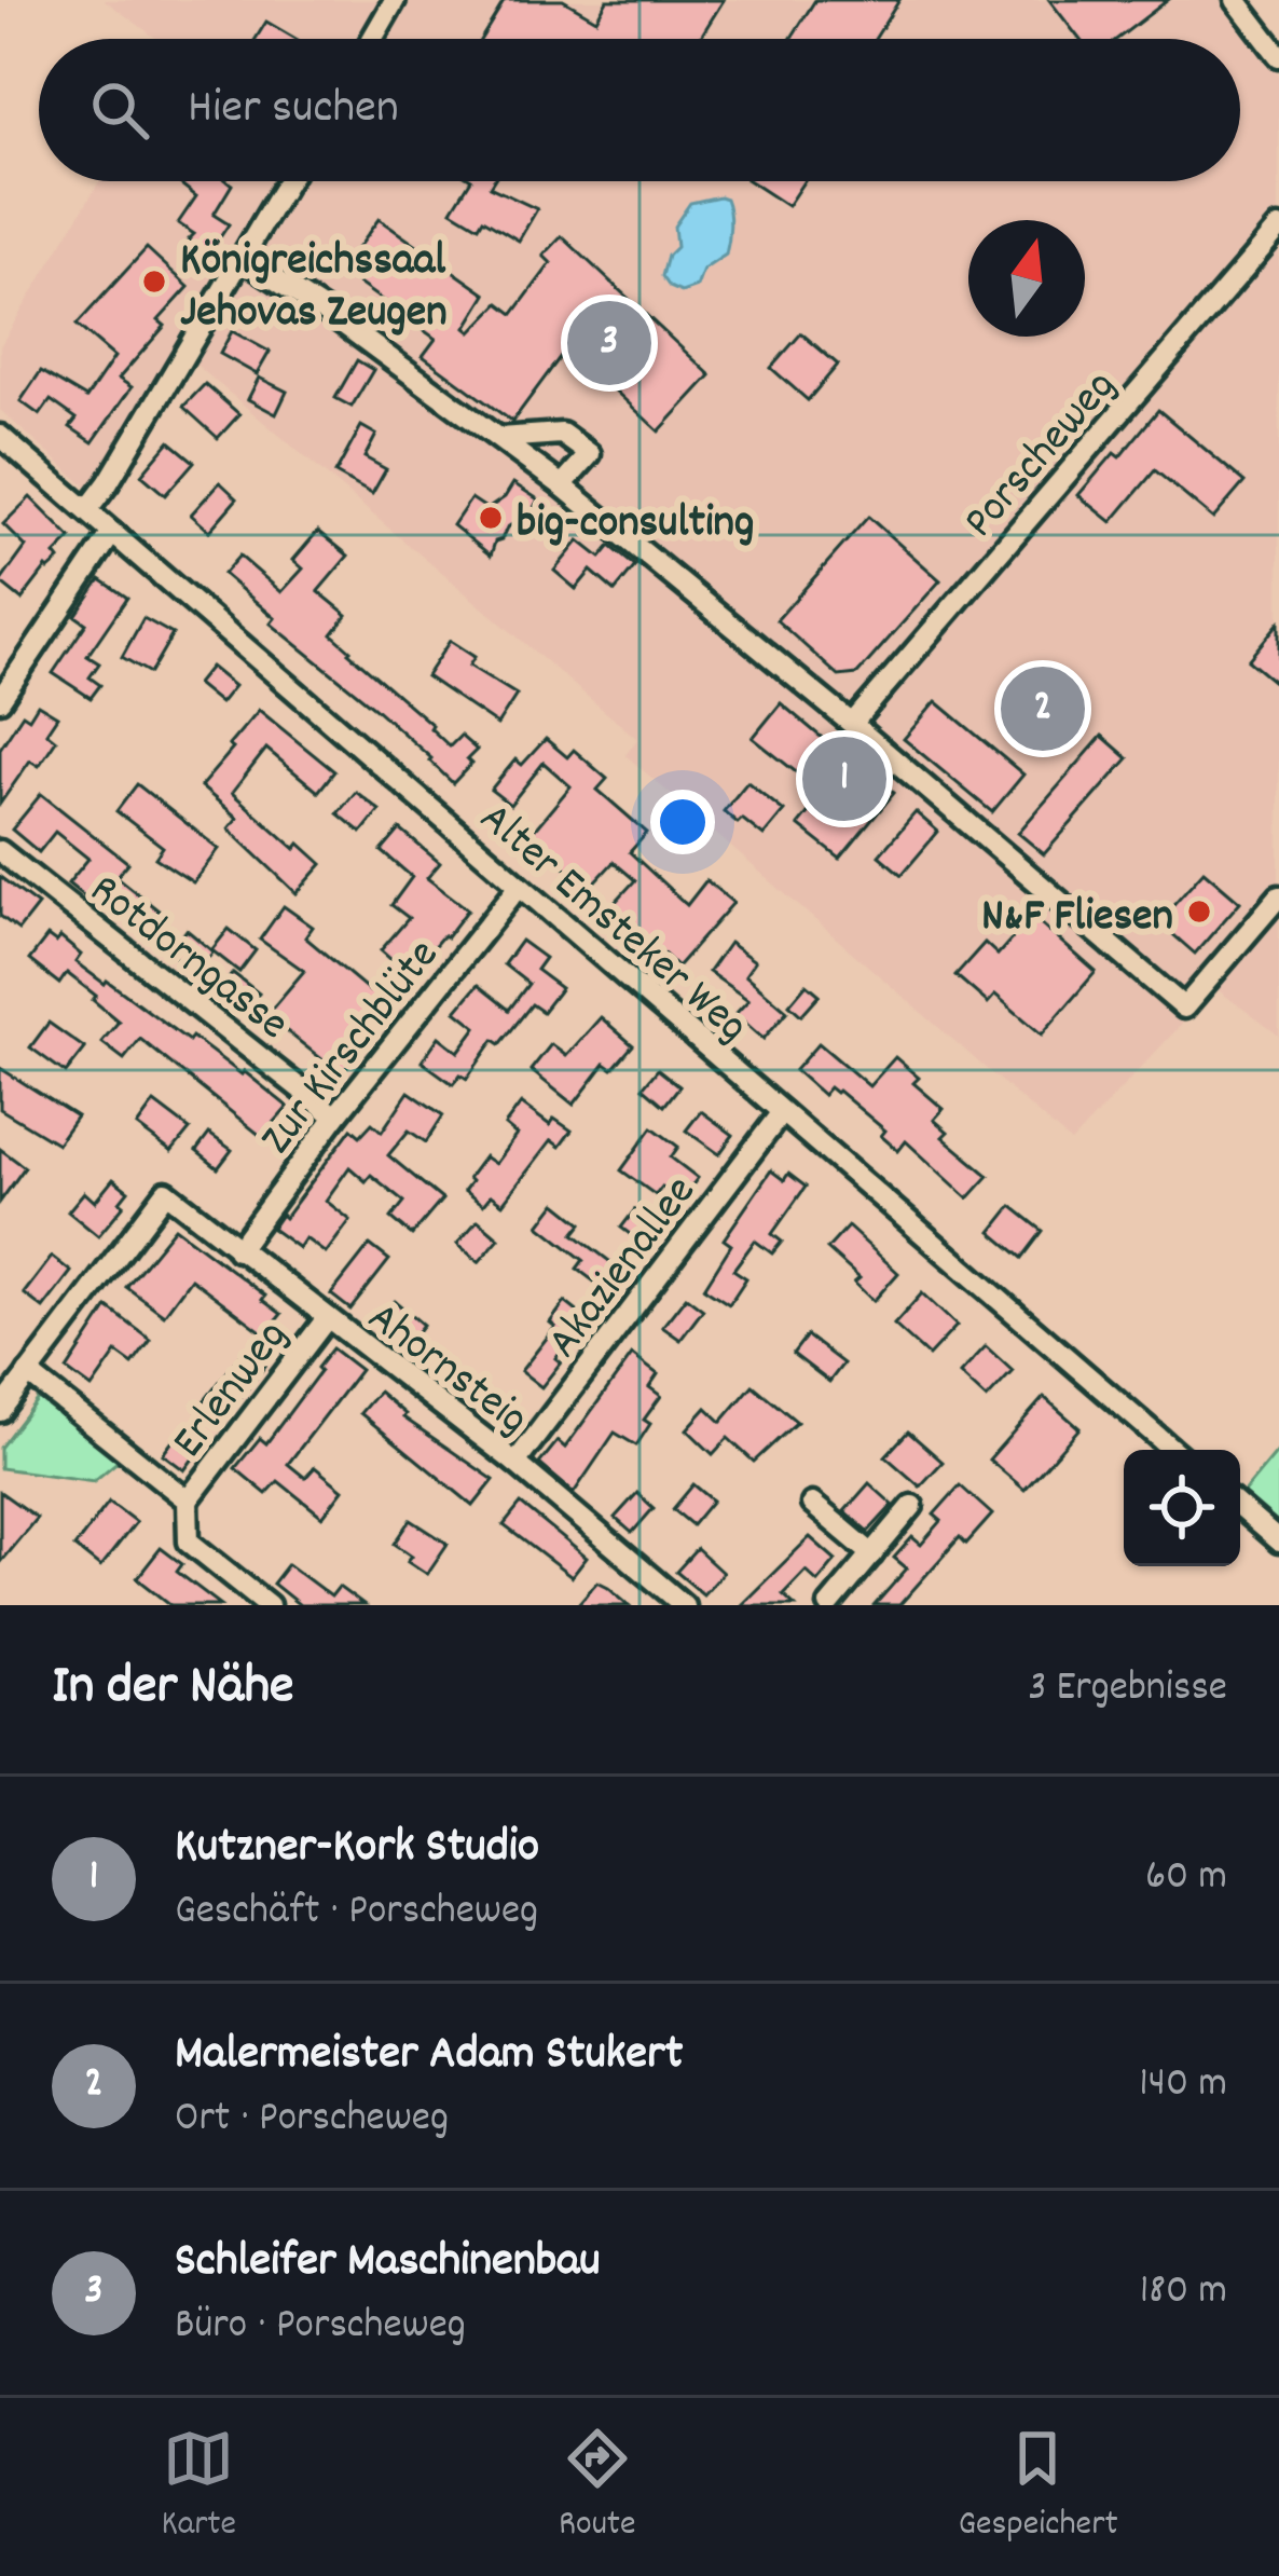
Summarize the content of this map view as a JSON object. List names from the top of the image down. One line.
{"streets":{"street":["Porscheweg","Alter Emsteker Weg","Rotdorngasse","Zur Kirschblüte","Akazienallee","Ahornsteig","Erlenweg"]},"crossings":[["Alter Emsteker Weg","Zur Kirschblüte"],["Alter Emsteker Weg","Akazienallee"],["Rotdorngasse","Zur Kirschblüte"],["Zur Kirschblüte","Ahornsteig"],["Akazienallee","Ahornsteig"],["Ahornsteig","Erlenweg"]],"places":["Königreichssaal Jehovas Zeugen","big-consulting","N&F Fliesen"],"north":"top","page":{"search":"Hier suchen","pins":["3","2","1"],"heading":["In der Nähe","3 Ergebnisse"],"list":[{"mark":"1","name":"Kutzner-Kork Studio","note":"Geschäft · Porscheweg","value":"60 m"},{"mark":"2","name":"Malermeister Adam Stukert","note":"Ort · Porscheweg","value":"140 m"},{"mark":"3","name":"Schleifer Maschinenbau","note":"Büro · Porscheweg","value":"180 m"}],"nav":["Karte","Route","Gespeichert"]}}
